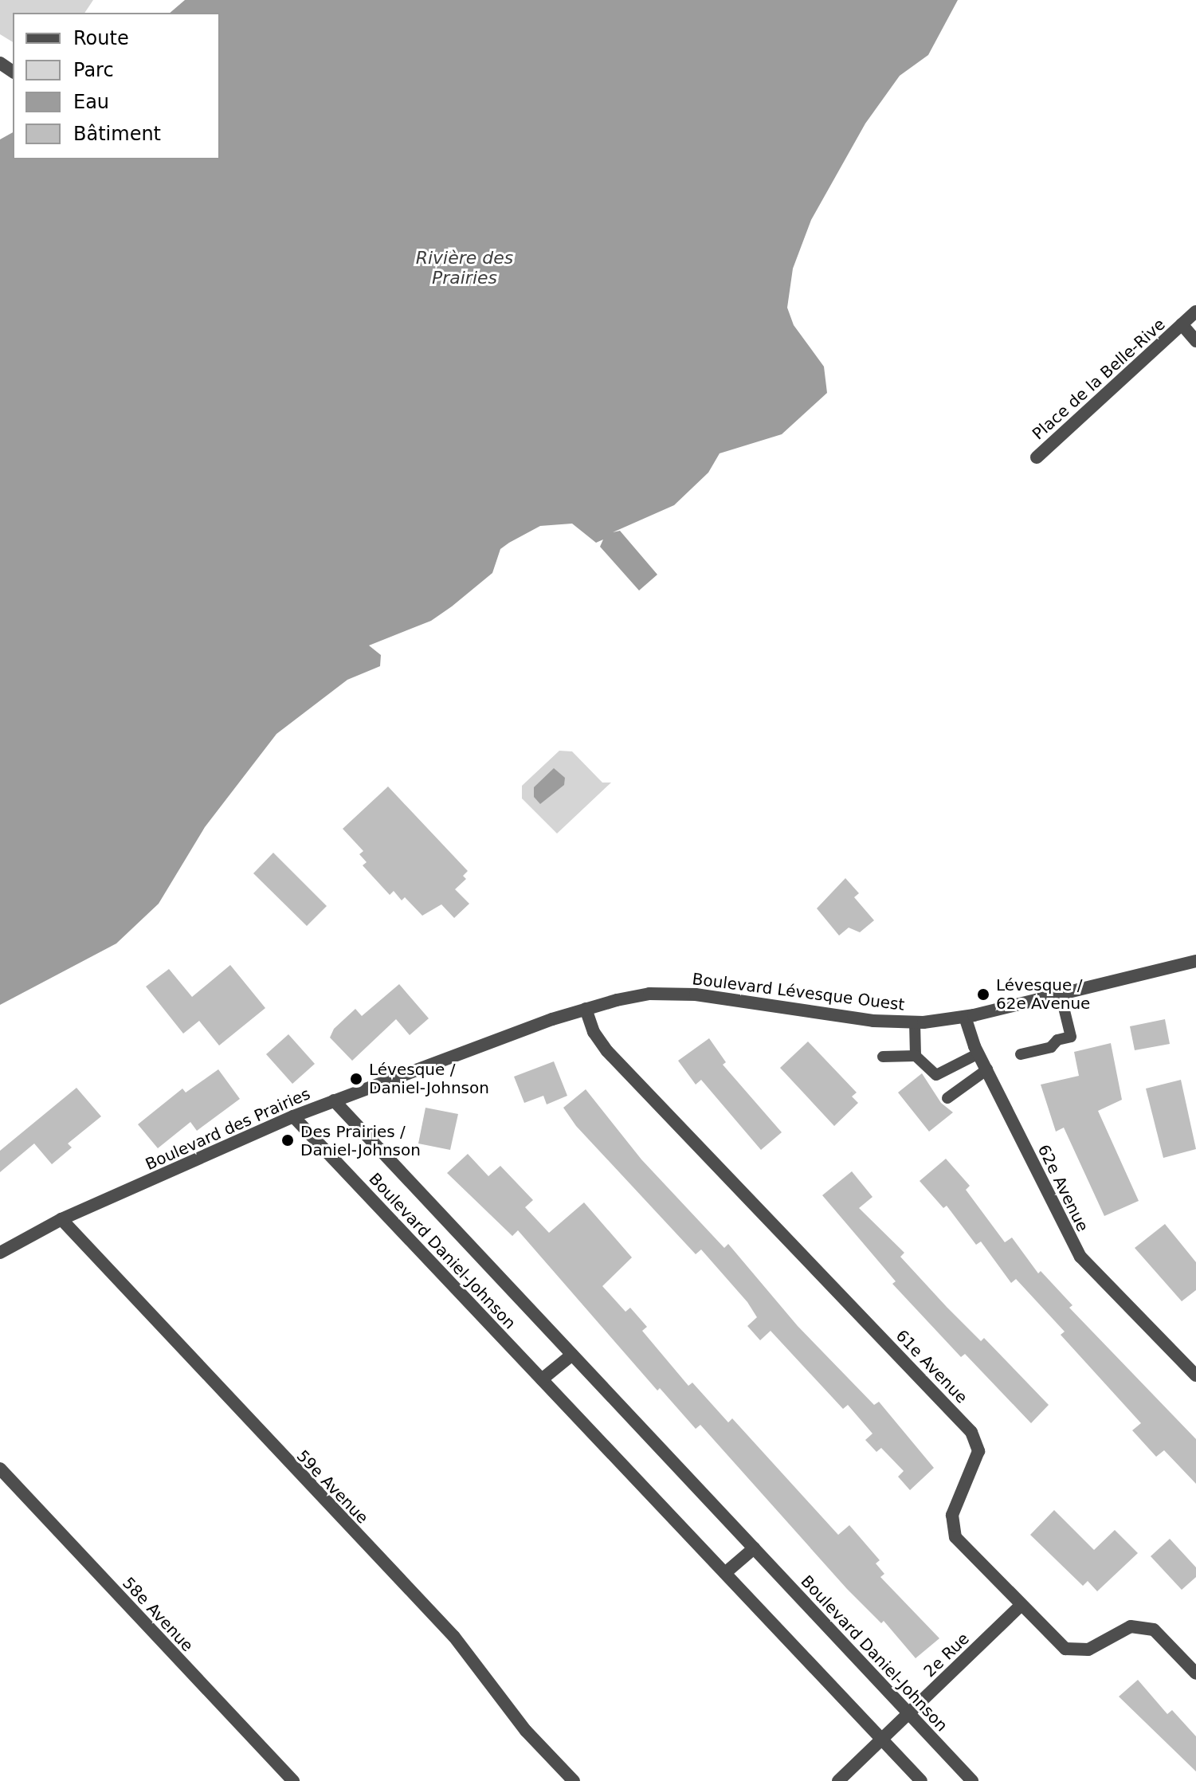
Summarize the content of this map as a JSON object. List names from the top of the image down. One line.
{"streets":{"street":["Place de la Belle-Rive","Boulevard Lévesque Ouest","Boulevard des Prairies","62e Avenue","Boulevard Daniel-Johnson","61e Avenue","59e Avenue","58e Avenue","2e Rue"]},"crossings":[["Boulevard Lévesque Ouest","Boulevard des Prairies"],["Boulevard Lévesque Ouest","62e Avenue"],["Boulevard Lévesque Ouest","61e Avenue"],["Boulevard des Prairies","Boulevard Daniel-Johnson"],["Boulevard des Prairies","59e Avenue"],["Boulevard Daniel-Johnson","2e Rue"],["61e Avenue","2e Rue"]],"water":["Rivière des Prairies"],"places":["Lévesque / 62e Avenue","Lévesque / Daniel-Johnson","Des Prairies / Daniel-Johnson"],"legend":["Route","Parc","Eau","Bâtiment"]}
